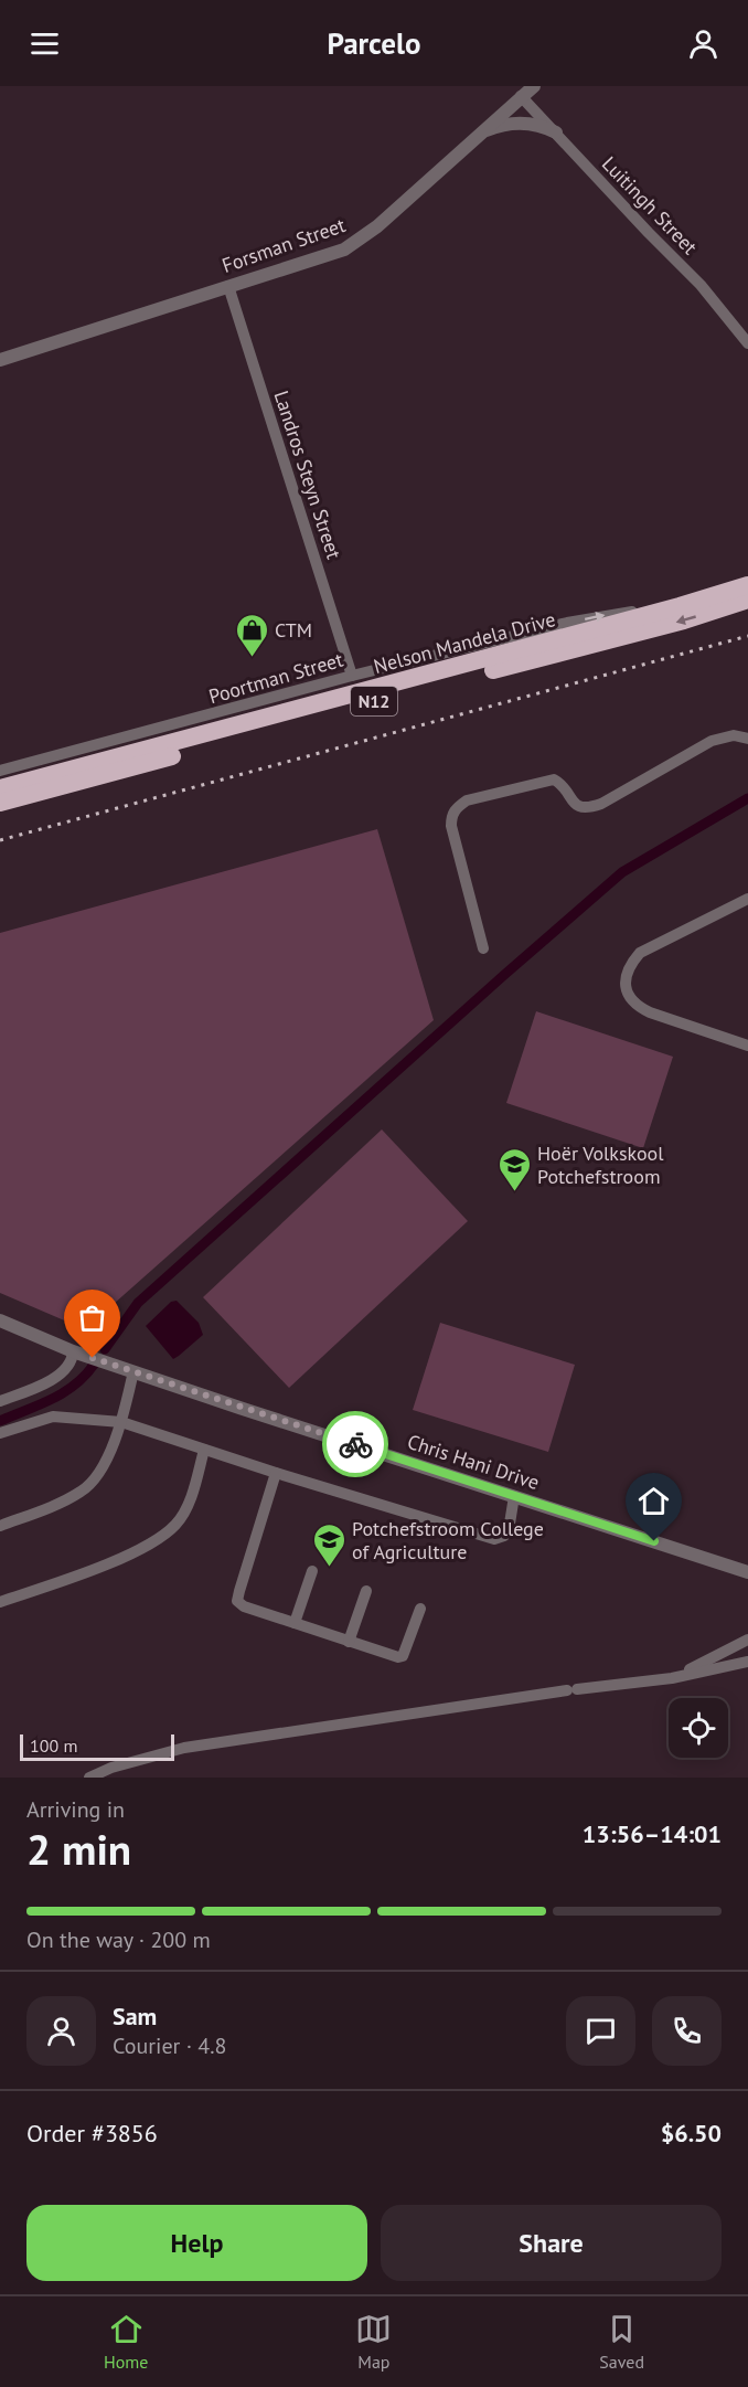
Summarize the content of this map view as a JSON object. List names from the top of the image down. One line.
{"streets":{"highway":["Nelson Mandela Drive","N12"],"street":["Luitingh Street","Forsman Street","Landros Steyn Street","Poortman Street","Chris Hani Drive"]},"crossings":[["Luitingh Street","Forsman Street"],["Forsman Street","Landros Steyn Street"],["Landros Steyn Street","Poortman Street"],["Nelson Mandela Drive","Poortman Street"]],"one_way":["Poortman Street"],"places":{"shop":["CTM"],"school or university":["Hoër Volkskool Potchefstroom","Potchefstroom College of Agriculture"]},"scale_bar":"100 m","page":{"header":"Parcelo","scale":"100 m","heading":["2 min","Arriving in","13:56–14:01"],"panel":["Sam","Courier · 4.8","Order #3856","$6.50"],"bar":"On the way · 200 m","buttons":["Help","Share"],"tabs":["Home","Map","Saved"]}}
